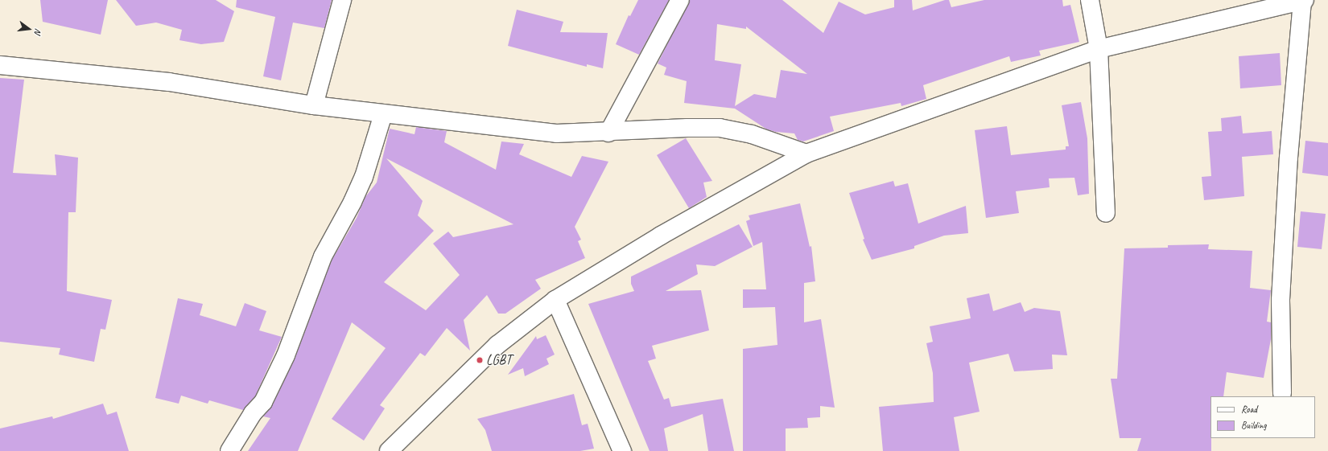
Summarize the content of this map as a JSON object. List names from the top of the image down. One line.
{"places":["LGBT"],"legend":["Road","Building"],"north":"right"}
